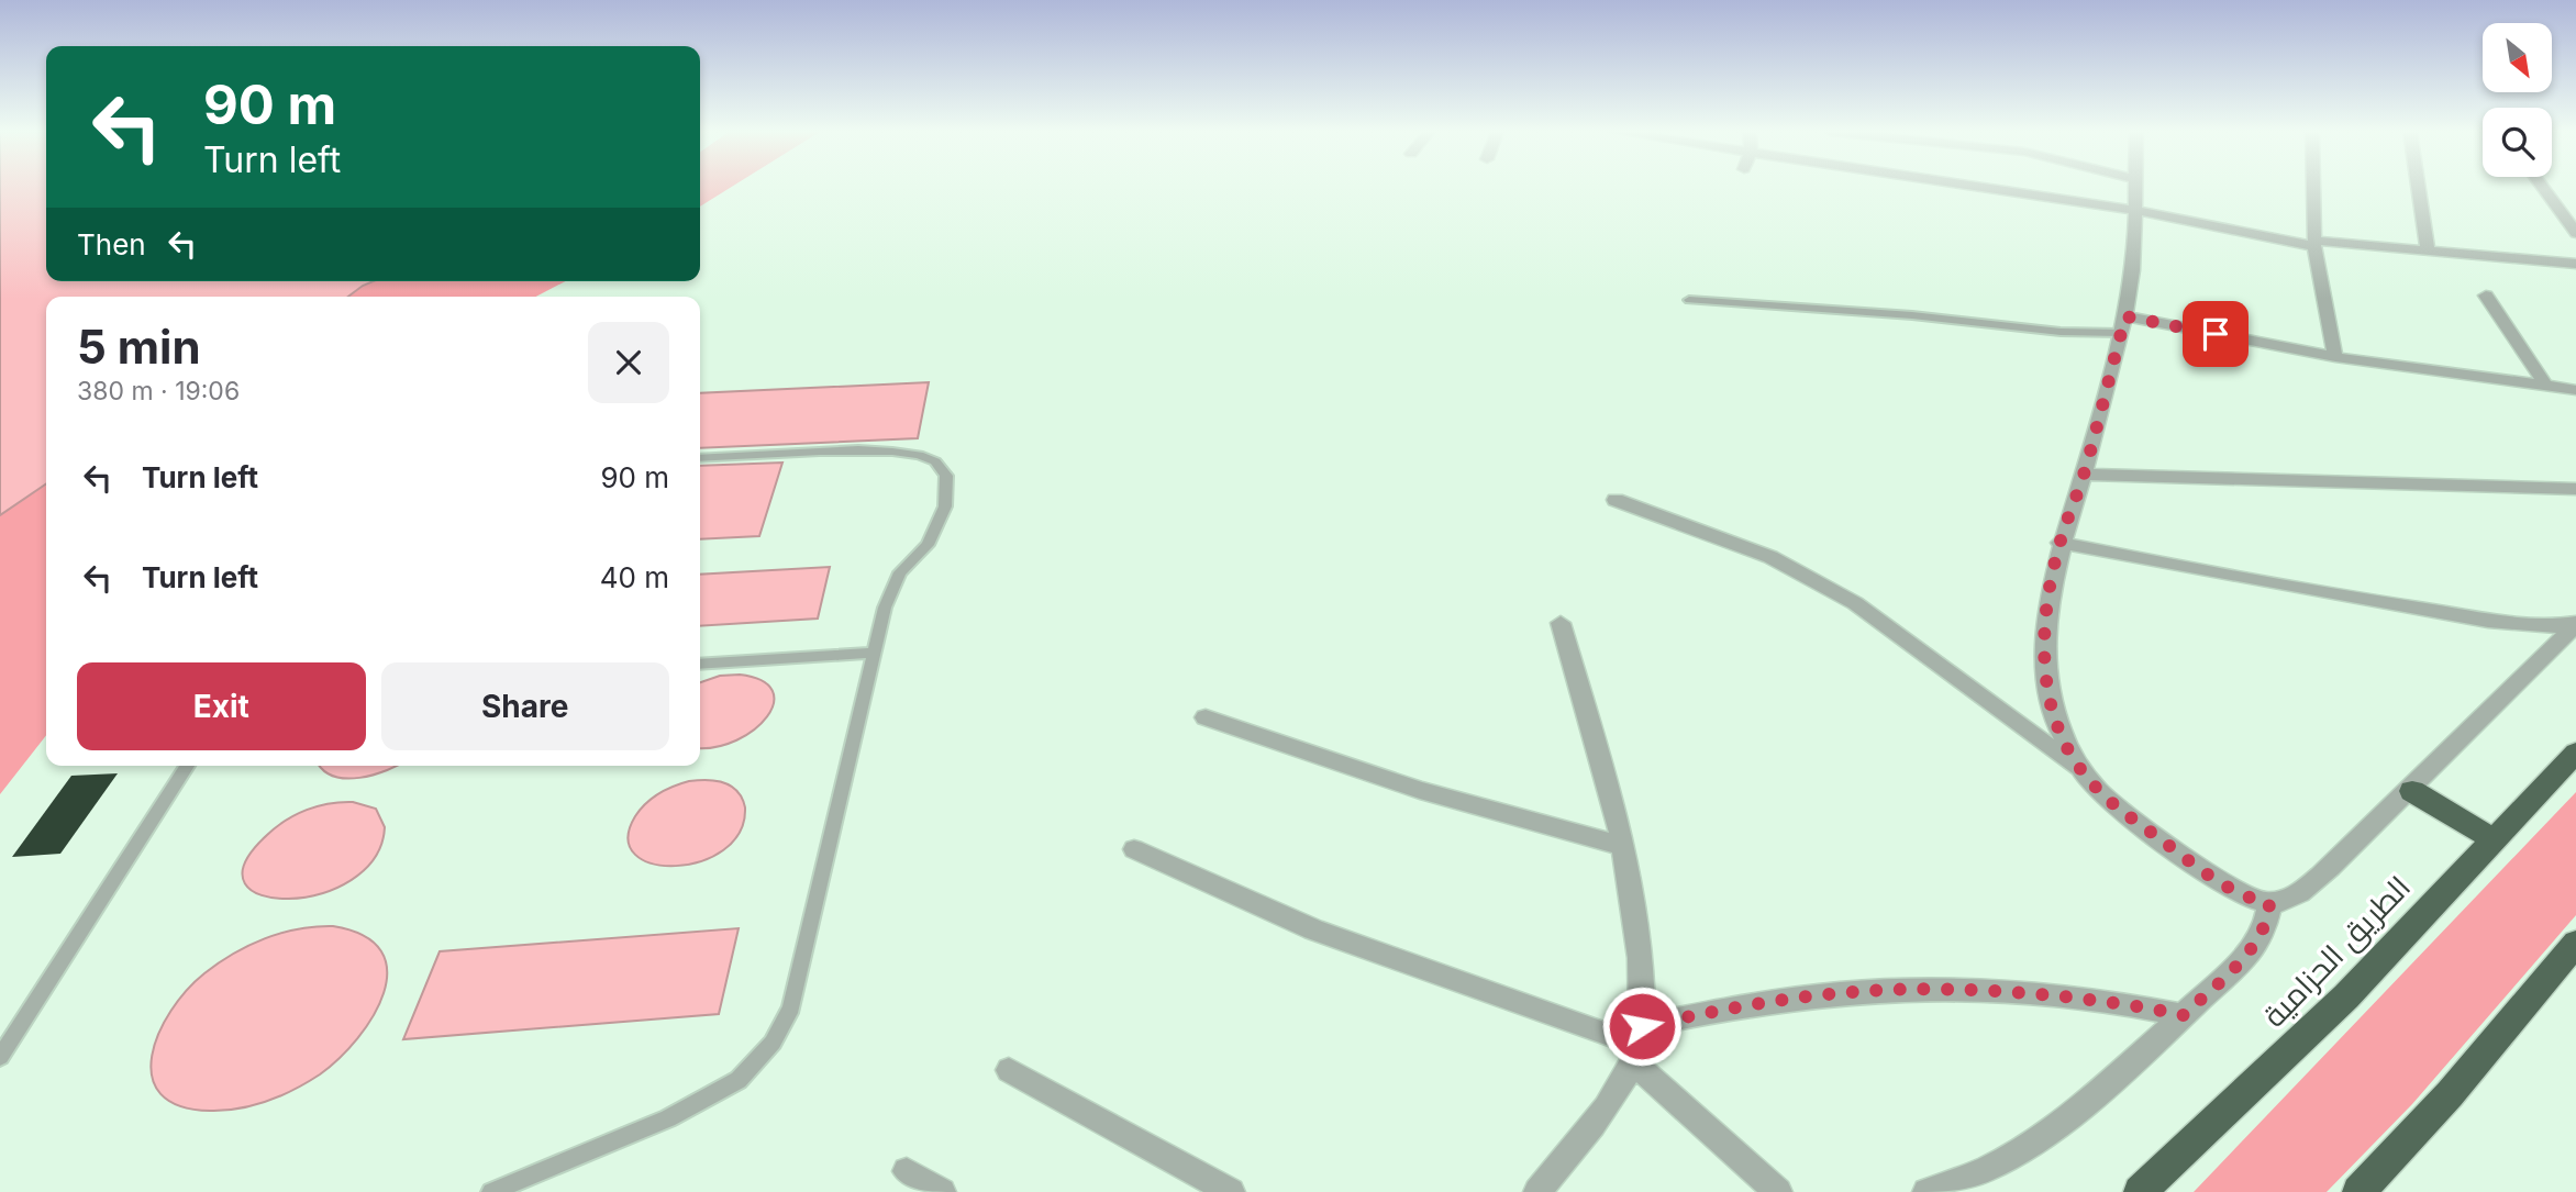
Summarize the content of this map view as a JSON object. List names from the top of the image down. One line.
{"streets":{"highway":["الطريق الحزامية"]},"north":"bottom right","page":{"turn":["90 m","Turn left"],"then":"Then","heading":["5 min","380 m · 19:06"],"list":[{"name":"Turn left","value":"90 m"},{"name":"Turn left","value":"40 m"}],"buttons":["Exit","Share"]}}
